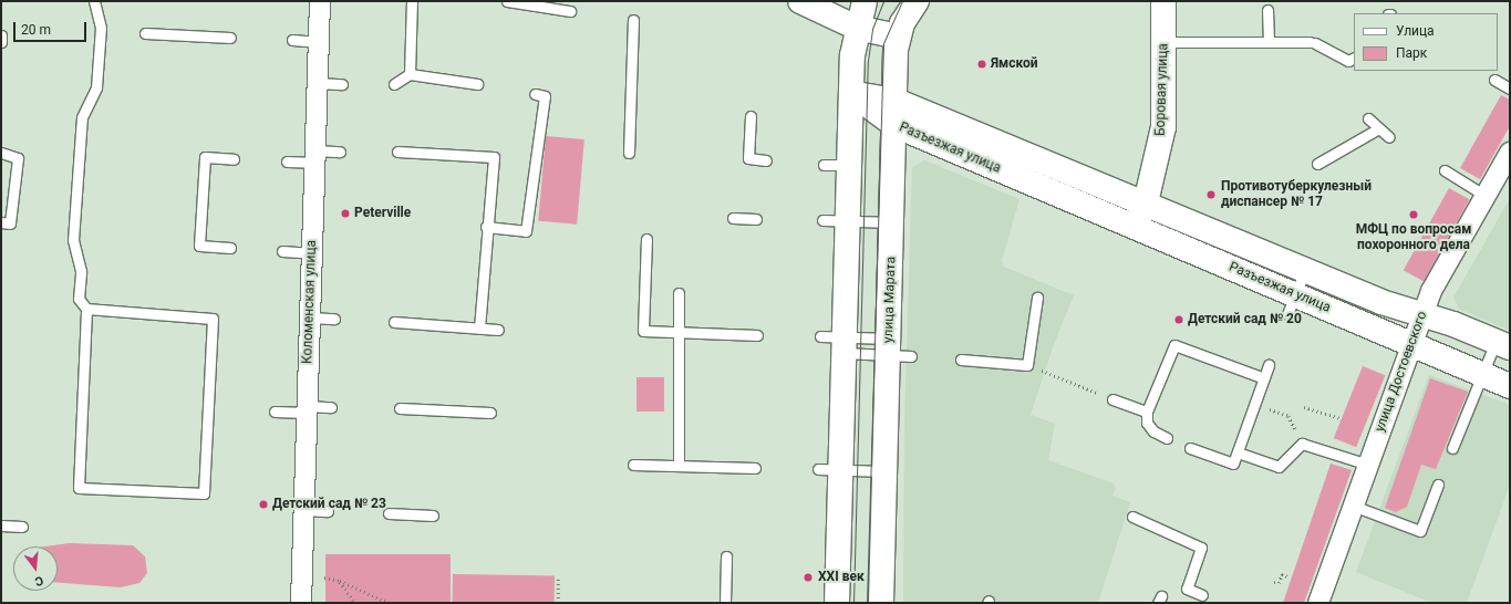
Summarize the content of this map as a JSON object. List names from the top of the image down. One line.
{"streets":{"street":["Боровая улица","Разъезжая улица","улица Марата","Коломенская улица","улица Достоевского"]},"crossings":[["Боровая улица","Разъезжая улица"],["Разъезжая улица","улица Марата"],["Разъезжая улица","улица Достоевского"]],"places":["Ямской","Противотуберкулезный диспансер № 17","Peterville","МФЦ по вопросам похоронного дела","Детский сад № 20","Детский сад № 23","XXI век"],"legend":["Улица","Парк"],"scale_bar":"20 m","north":"bottom"}
